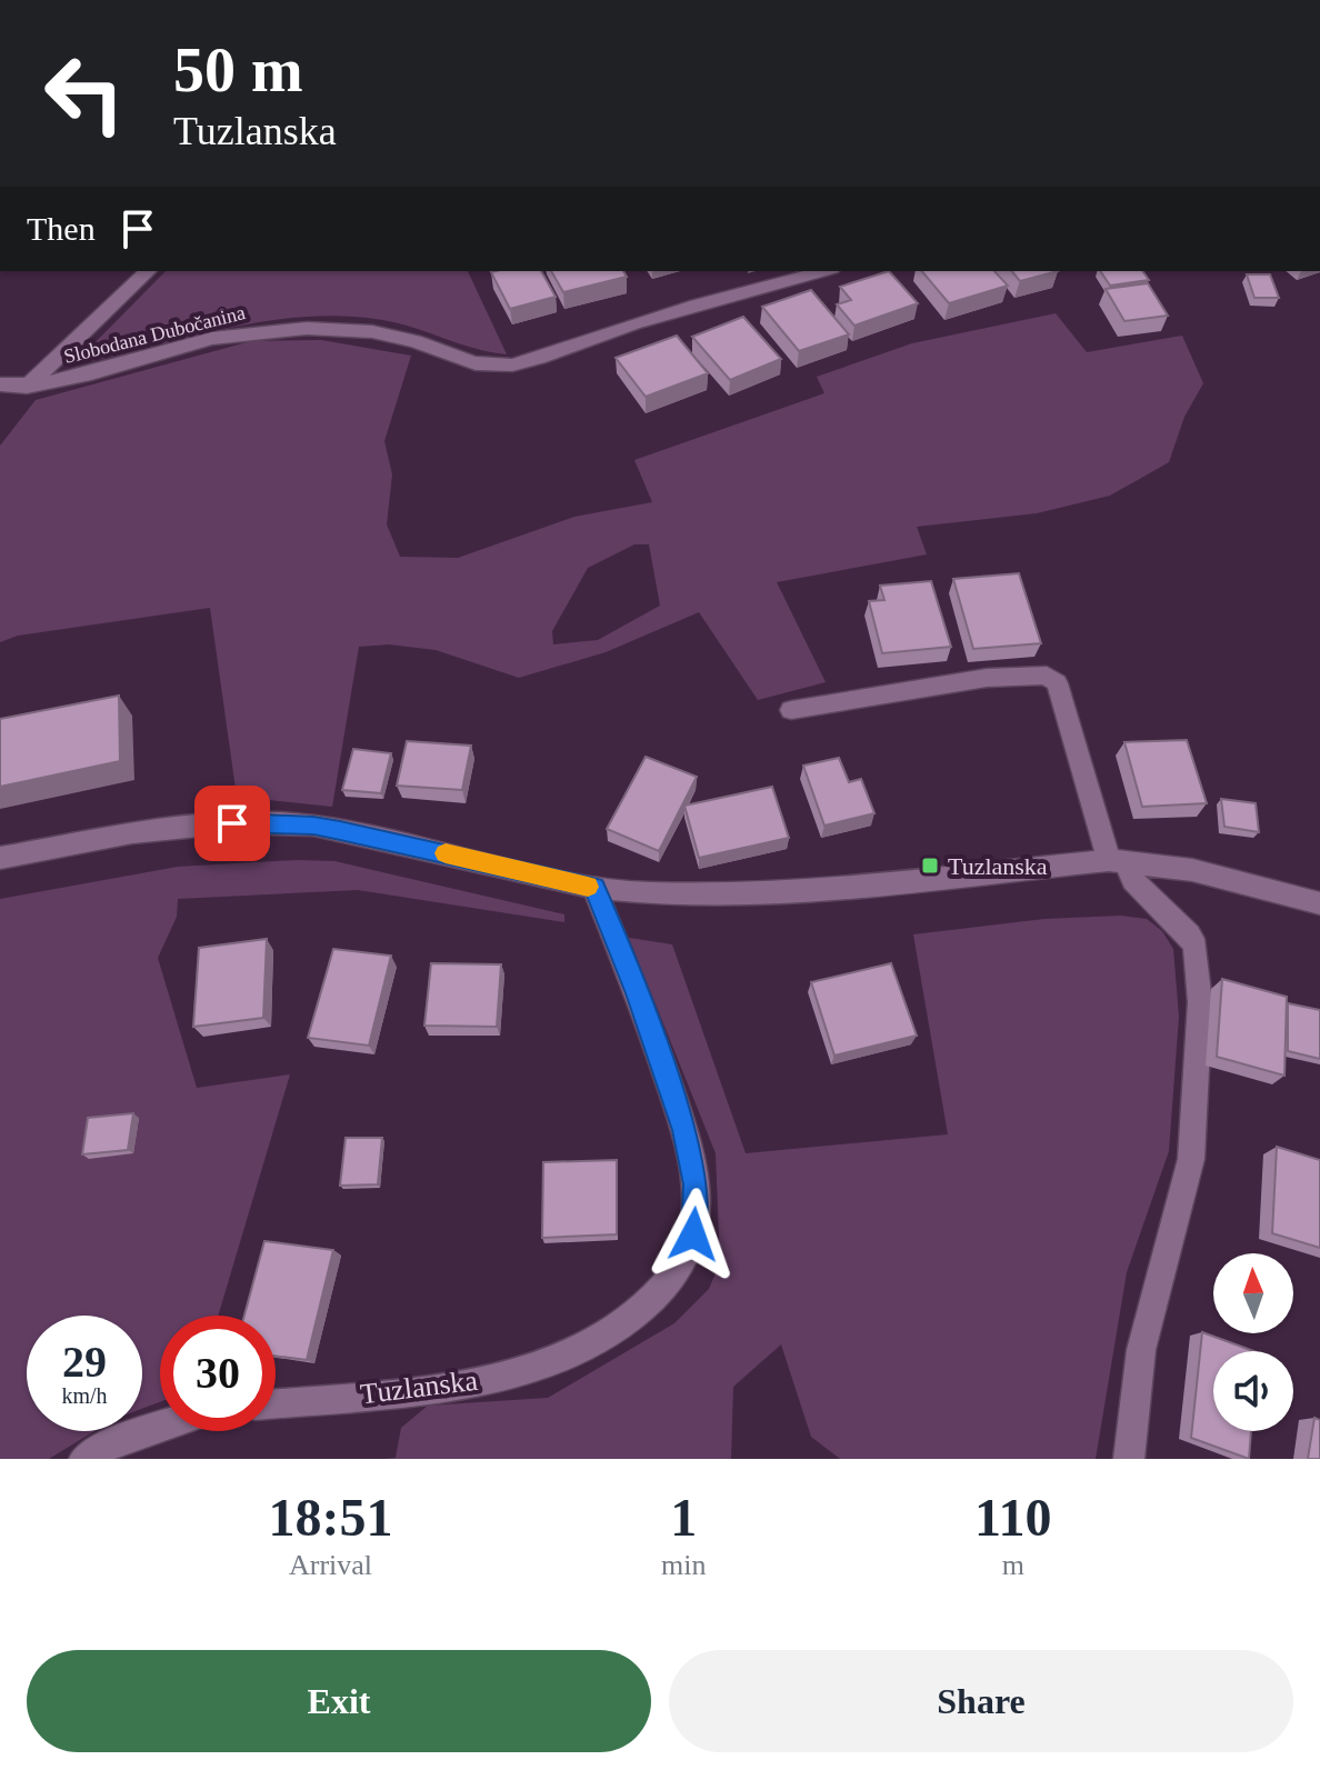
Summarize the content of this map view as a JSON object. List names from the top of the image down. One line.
{"streets":{"street":["Slobodana Dubočanina","Tuzlanska"]},"places":{"transit":["Tuzlanska"]},"north":"top","page":{"turn":["50 m","Tuzlanska"],"then":"Then","speed":"29 km/h","limit":"30","eta":["18:51","Arrival","1","min","110","m"],"buttons":["Exit","Share"]}}
